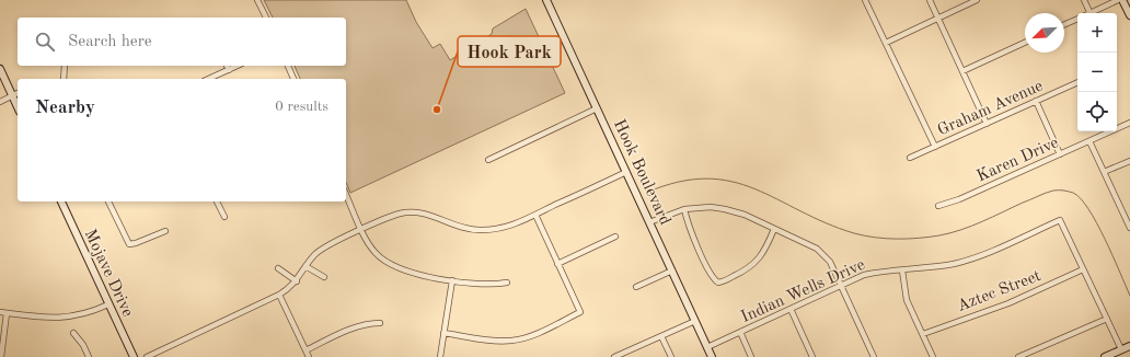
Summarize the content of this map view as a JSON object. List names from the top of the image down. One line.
{"streets":{"main road":["Hook Boulevard","Mojave Drive"],"street":["Graham Avenue","Karen Drive","Indian Wells Drive","Aztec Street"]},"crossings":[["Hook Boulevard","Indian Wells Drive"],["Indian Wells Drive","Aztec Street"]],"places":["Hook Park"],"north":"bottom left","page":{"map_buttons":["+","−"],"search":"Search here","heading":["Nearby","0 results"]}}
